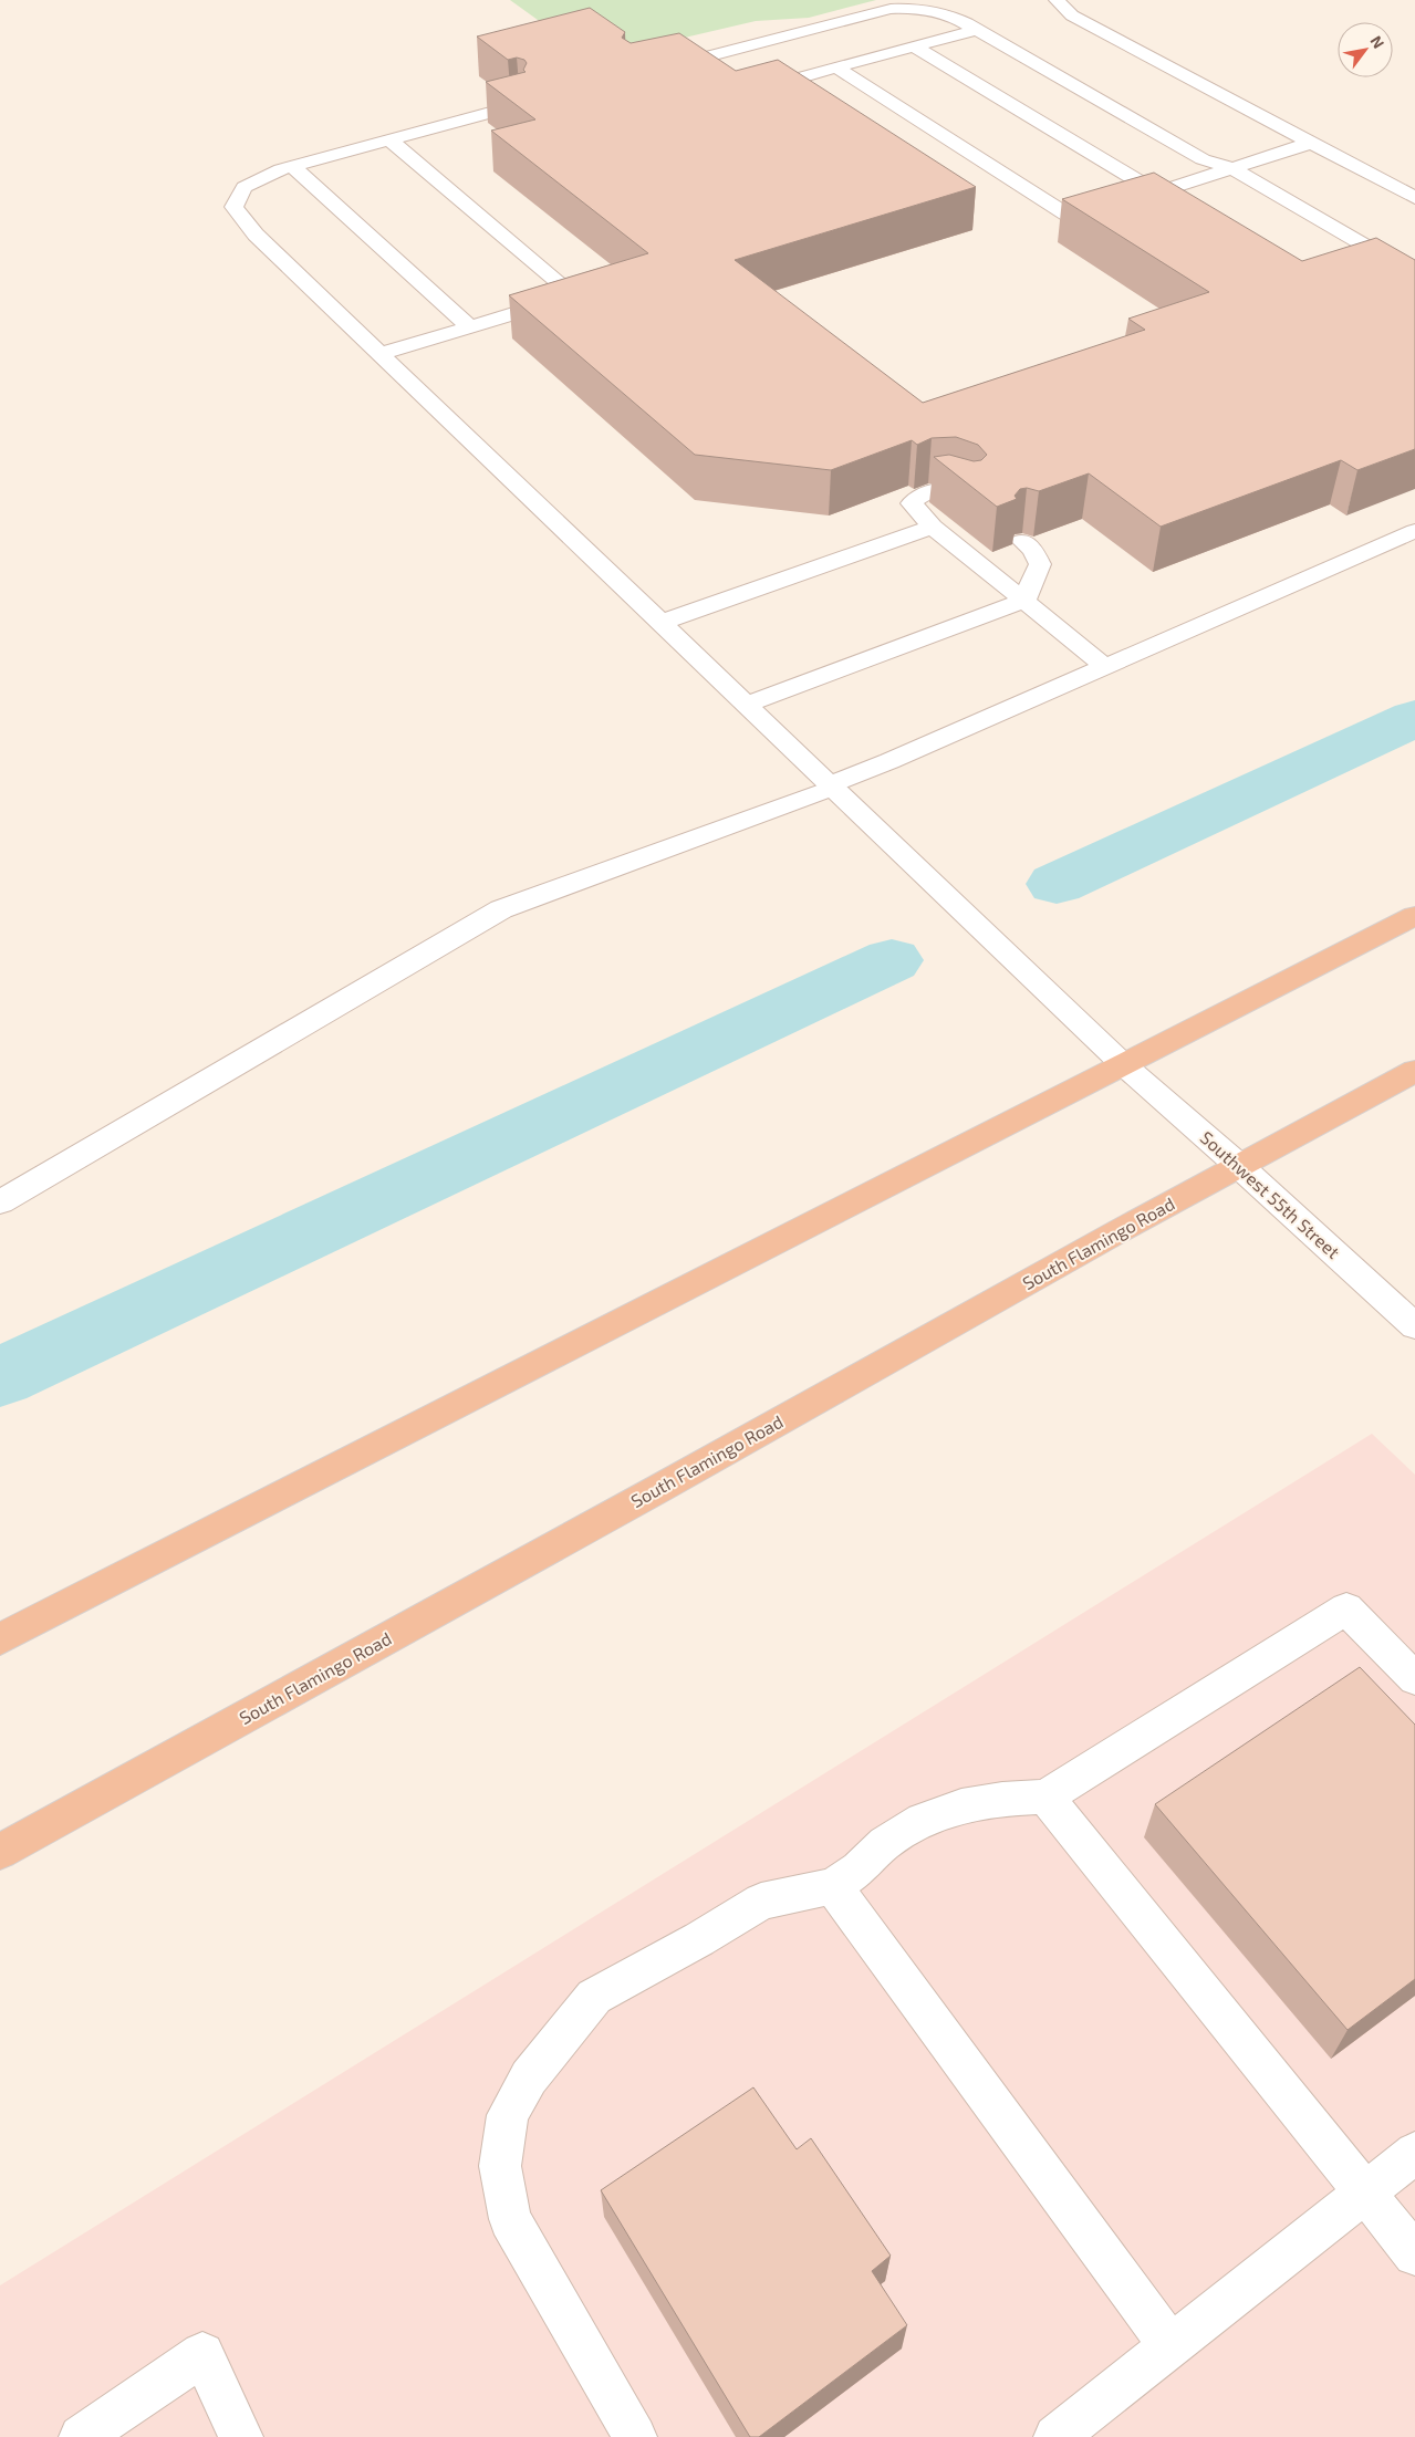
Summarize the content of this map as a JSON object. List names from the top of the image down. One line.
{"streets":{"highway":["South Flamingo Road"],"street":["Southwest 55th Street"]},"crossings":[["Southwest 55th Street","South Flamingo Road"]],"north":"top right"}
